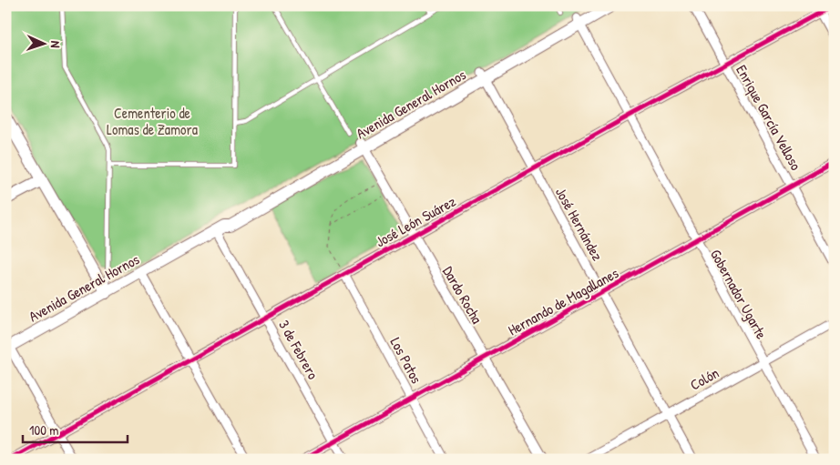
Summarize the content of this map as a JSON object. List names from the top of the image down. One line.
{"streets":{"main road":["Avenida General Hornos"],"street":["Enrique García Velloso","José León Suárez","José Hernández","Gobernador Ugarte","Dardo Rocha","Hernando de Magallanes","3 de Febrero","Los Patos","Colón"]},"crossings":[["Avenida General Hornos","José Hernández"],["Avenida General Hornos","Gobernador Ugarte"],["Avenida General Hornos","Dardo Rocha"],["Avenida General Hornos","3 de Febrero"],["Enrique García Velloso","José León Suárez"],["Enrique García Velloso","Hernando de Magallanes"],["José León Suárez","José Hernández"],["José León Suárez","Gobernador Ugarte"],["José León Suárez","Dardo Rocha"],["José León Suárez","3 de Febrero"],["José León Suárez","Los Patos"],["José Hernández","Hernando de Magallanes"],["José Hernández","Colón"],["Gobernador Ugarte","Hernando de Magallanes"],["Gobernador Ugarte","Colón"],["Dardo Rocha","Hernando de Magallanes"],["Hernando de Magallanes","3 de Febrero"],["Hernando de Magallanes","Los Patos"]],"parks":["Cementerio de Lomas de Zamora"],"scale_bar":"100 m","north":"right"}
